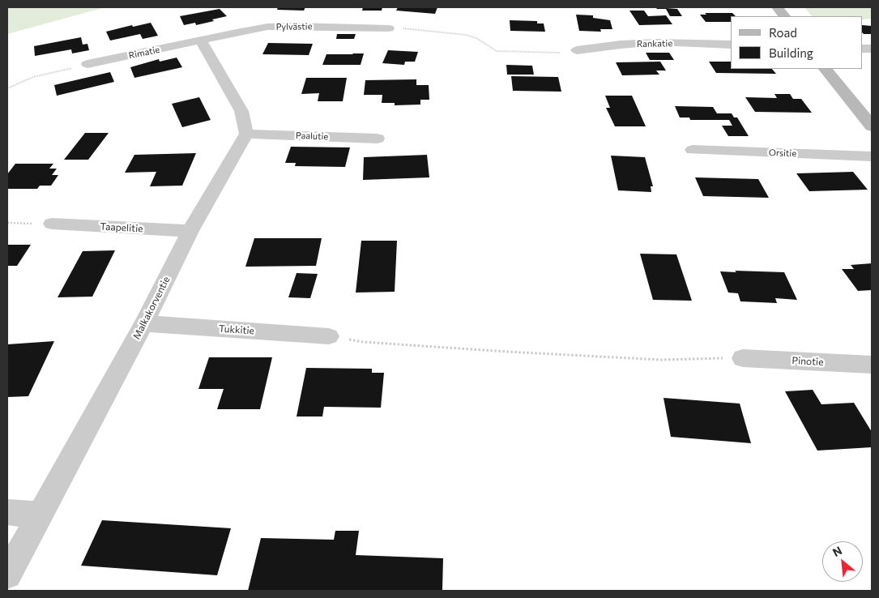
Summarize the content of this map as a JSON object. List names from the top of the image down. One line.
{"streets":{"street":["Pylvästie","Rankatie","Rimatie","Paalutie","Orsitie","Taapelitie","Malkakorventie","Tukkitie","Pinotie"]},"crossings":[["Pylvästie","Rimatie"],["Paalutie","Malkakorventie"],["Taapelitie","Malkakorventie"],["Malkakorventie","Tukkitie"]],"legend":["Road","Building"],"north":"top left"}
